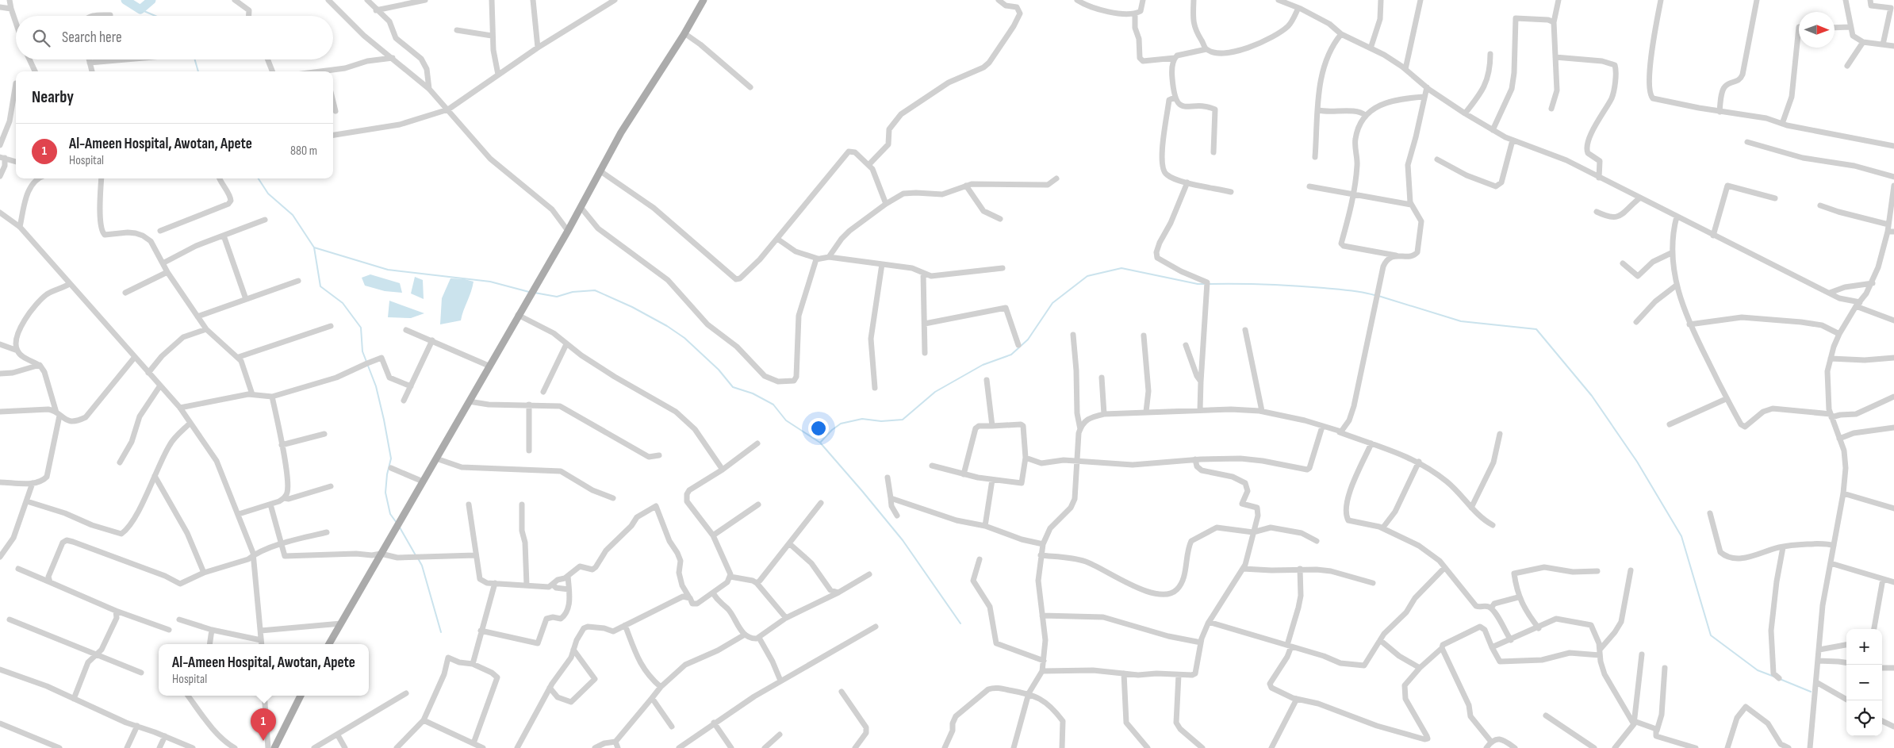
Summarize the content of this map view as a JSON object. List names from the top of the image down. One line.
{"north":"right","page":{"search":"Search here","heading":"Nearby","list":[{"mark":"1","name":"Al-Ameen Hospital, Awotan, Apete","note":"Hospital","value":"880 m"}],"map_buttons":["+","−"],"popup":["Al-Ameen Hospital, Awotan, Apete","Hospital"],"pins":"1"}}
